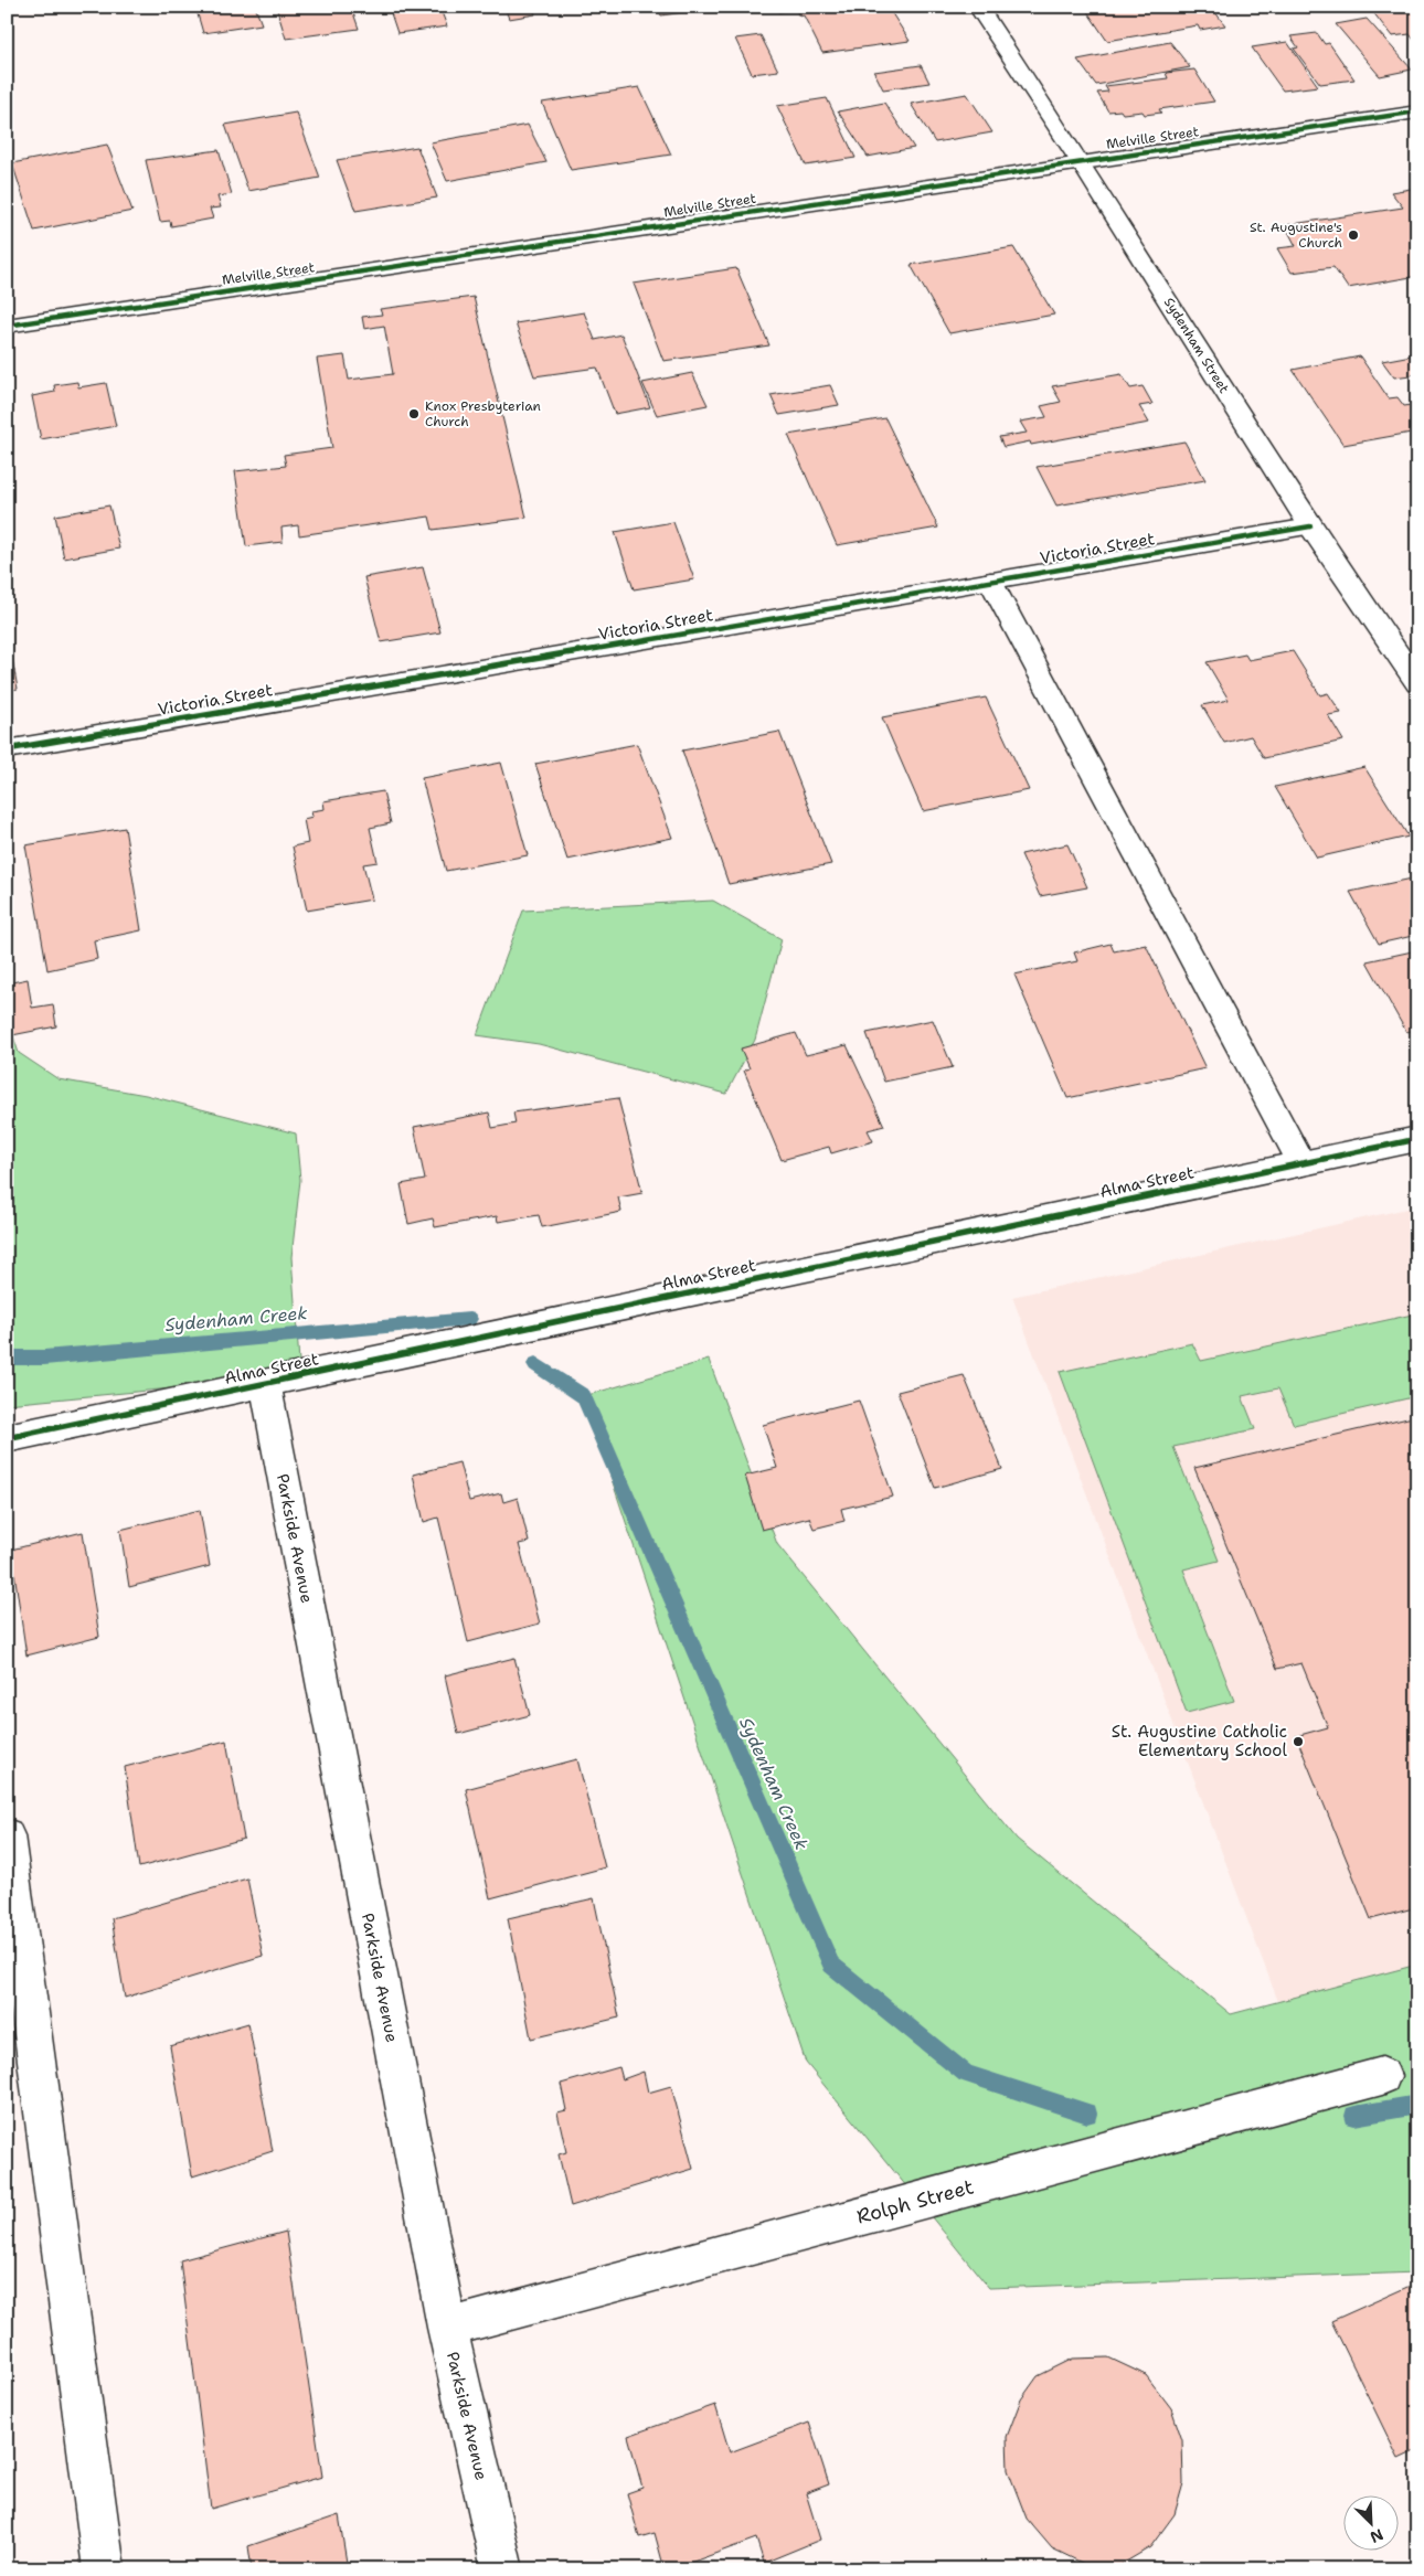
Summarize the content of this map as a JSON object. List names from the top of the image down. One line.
{"streets":{"street":["Melville Street","Sydenham Street","Victoria Street","Alma Street","Parkside Avenue","Rolph Street"]},"crossings":[["Melville Street","Sydenham Street"],["Sydenham Street","Victoria Street"],["Alma Street","Parkside Avenue"],["Parkside Avenue","Rolph Street"]],"water":["Sydenham Creek"],"places":["St. Augustine's Church","Knox Presbyterian Church","St. Augustine Catholic Elementary School"],"north":"bottom right"}
